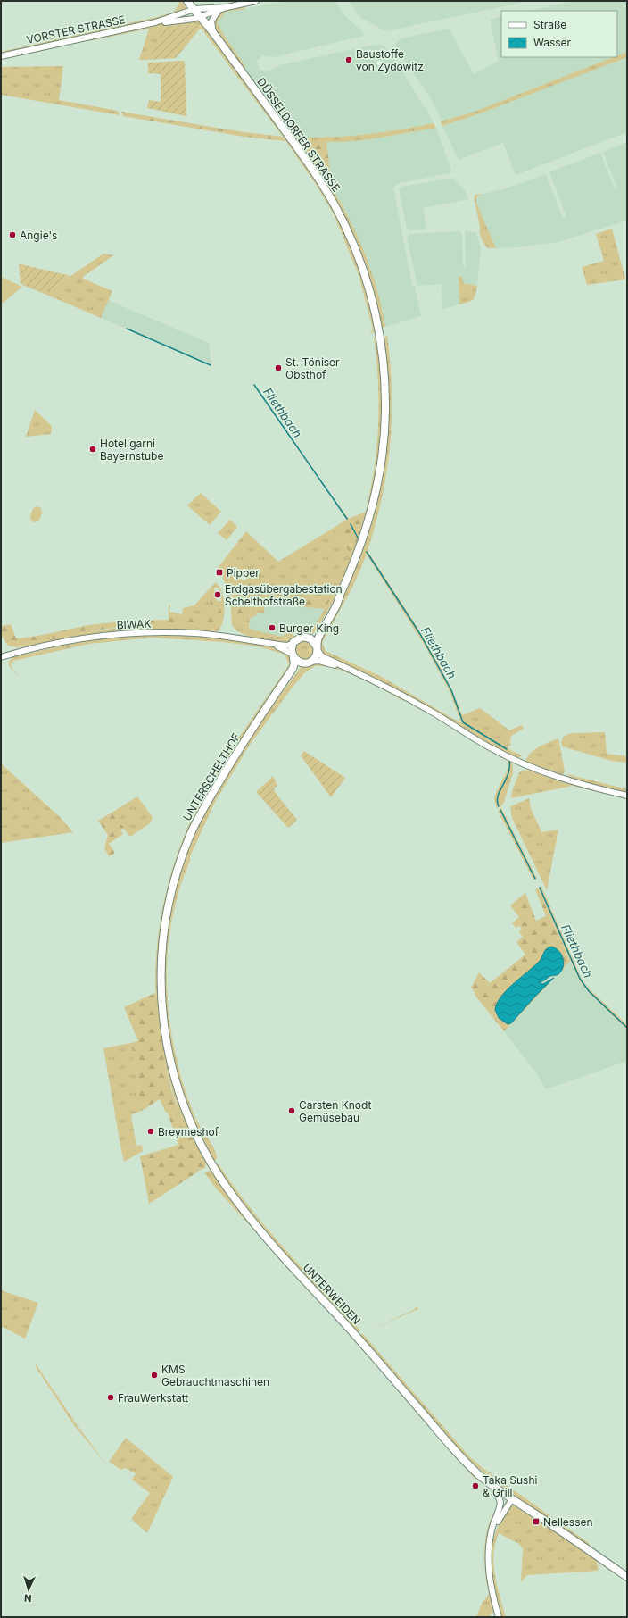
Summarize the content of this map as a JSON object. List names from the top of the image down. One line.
{"streets":{"main road":["DÜSSELDORFER STRASSE","UNTERSCHELTHOF","UNTERWEIDEN"],"street":["VORSTER STRASSE","BIWAK"]},"crossings":[["VORSTER STRASSE","DÜSSELDORFER STRASSE"],["BIWAK","UNTERSCHELTHOF"],["UNTERSCHELTHOF","UNTERWEIDEN"]],"water":["Fliethbach"],"places":{"other":["Baustoffe von Zydowitz","Angie's","St. Töniser Obsthof","Hotel garni Bayernstube","Erdgasübergabestation Schelthofstraße","Burger King","Carsten Knodt Gemüsebau","Breymeshof","KMS Gebrauchtmaschinen","FrauWerkstatt","Taka Sushi & Grill"],"transit":["Pipper","Nellessen"]},"legend":["Straße","Wasser"],"north":"bottom"}
